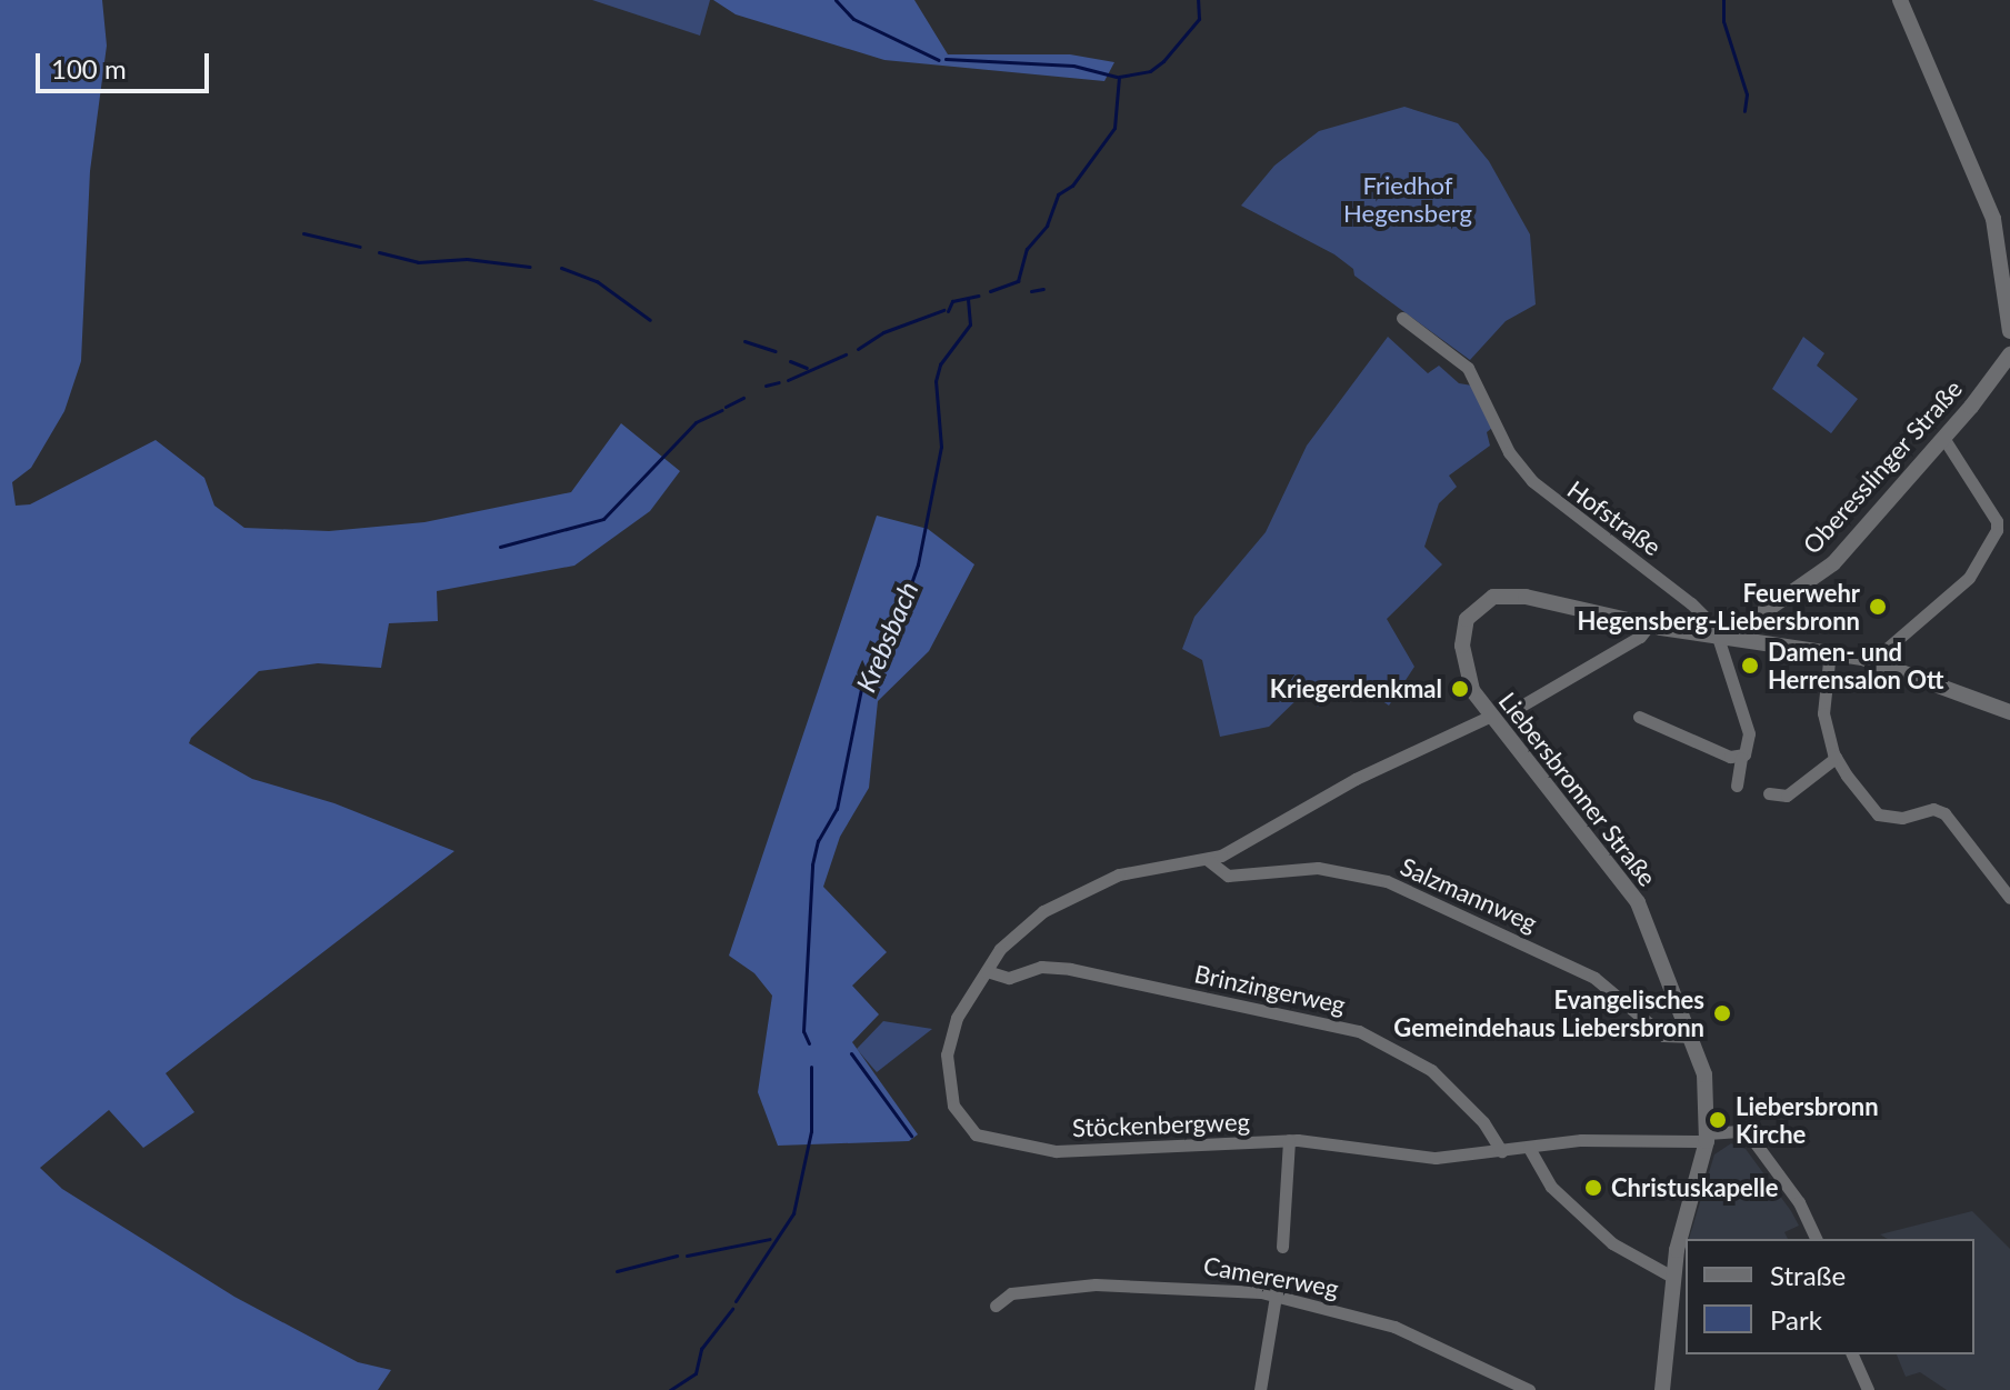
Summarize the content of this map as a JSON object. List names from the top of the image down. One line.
{"streets":{"street":["Oberesslinger Straße","Hofstraße","Liebersbronner Straße","Salzmannweg","Brinzingerweg","Stöckenbergweg","Camererweg"]},"crossings":[["Liebersbronner Straße","Salzmannweg"],["Liebersbronner Straße","Stöckenbergweg"],["Salzmannweg","Stöckenbergweg"],["Brinzingerweg","Stöckenbergweg"]],"water":["Krebsbach"],"parks":["Friedhof Hegensberg"],"places":["Feuerwehr Hegensberg-Liebersbronn","Damen- und Herrensalon Ott","Kriegerdenkmal","Evangelisches Gemeindehaus Liebersbronn","Liebersbronn Kirche","Christuskapelle"],"legend":["Straße","Park"],"scale_bar":"100 m"}
